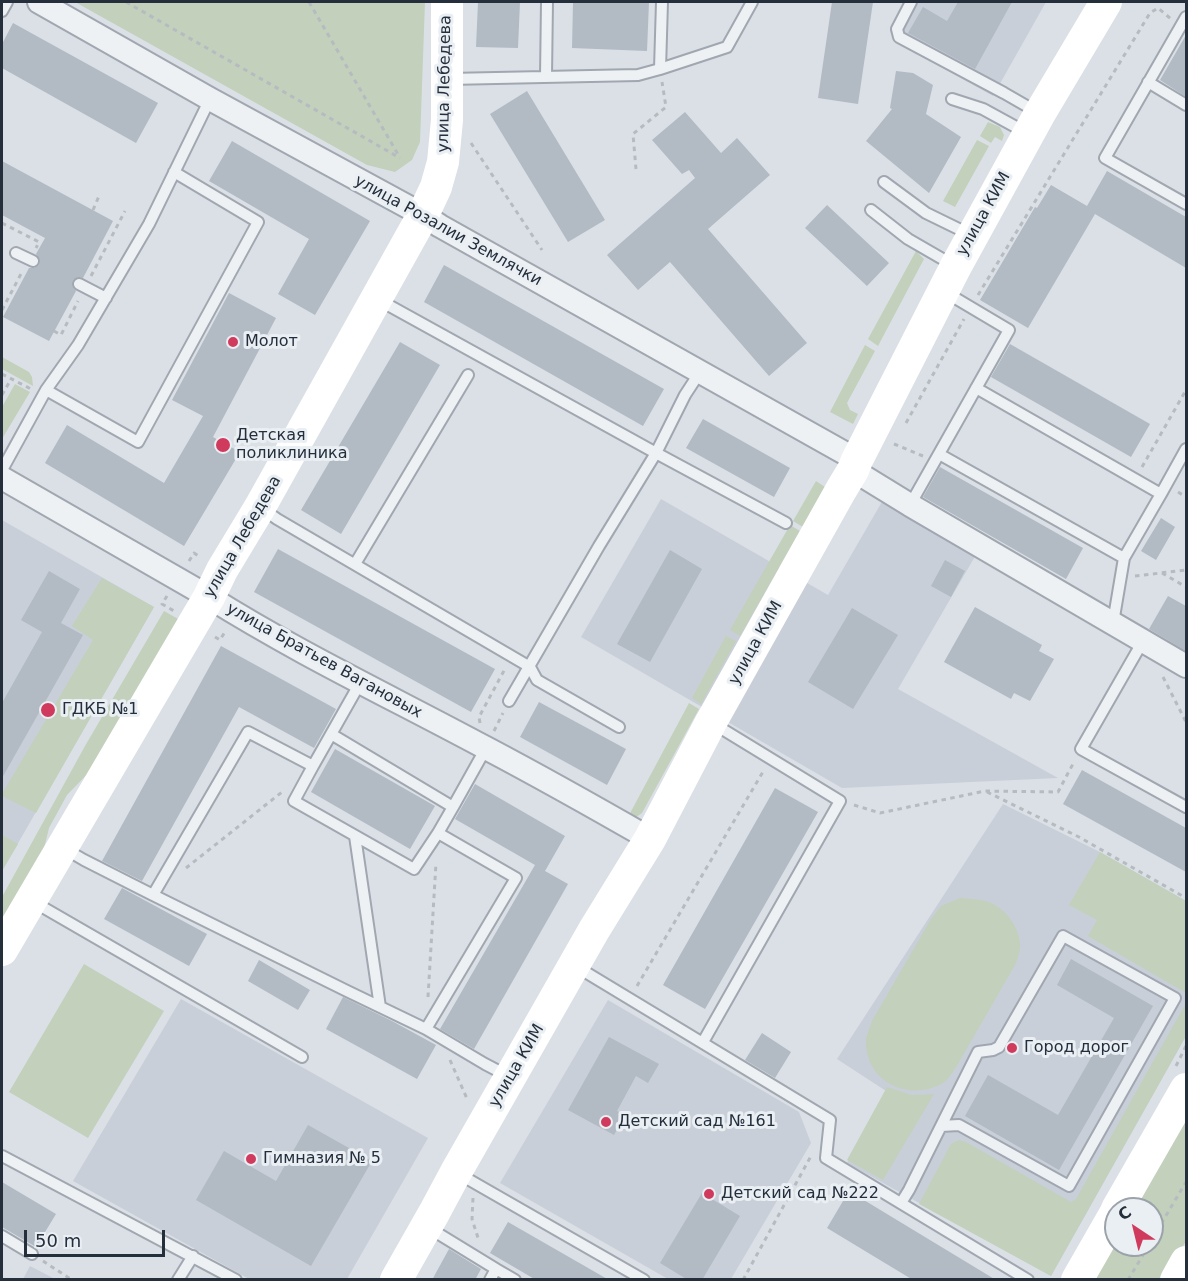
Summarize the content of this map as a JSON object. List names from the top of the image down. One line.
{"streets":{"street":["улица Лебедева","улица КИМ","улица Розалии Землячки","улица Братьев Вагановых"]},"crossings":[["улица Лебедева","улица Розалии Землячки"],["улица Лебедева","улица Братьев Вагановых"],["улица КИМ","улица Розалии Землячки"],["улица КИМ","улица Братьев Вагановых"]],"places":["Молот","Детская поликлиника","ГДКБ №1","Город дорог","Детский сад №161","Гимназия № 5","Детский сад №222"],"scale_bar":"50 m","north":"top left"}
